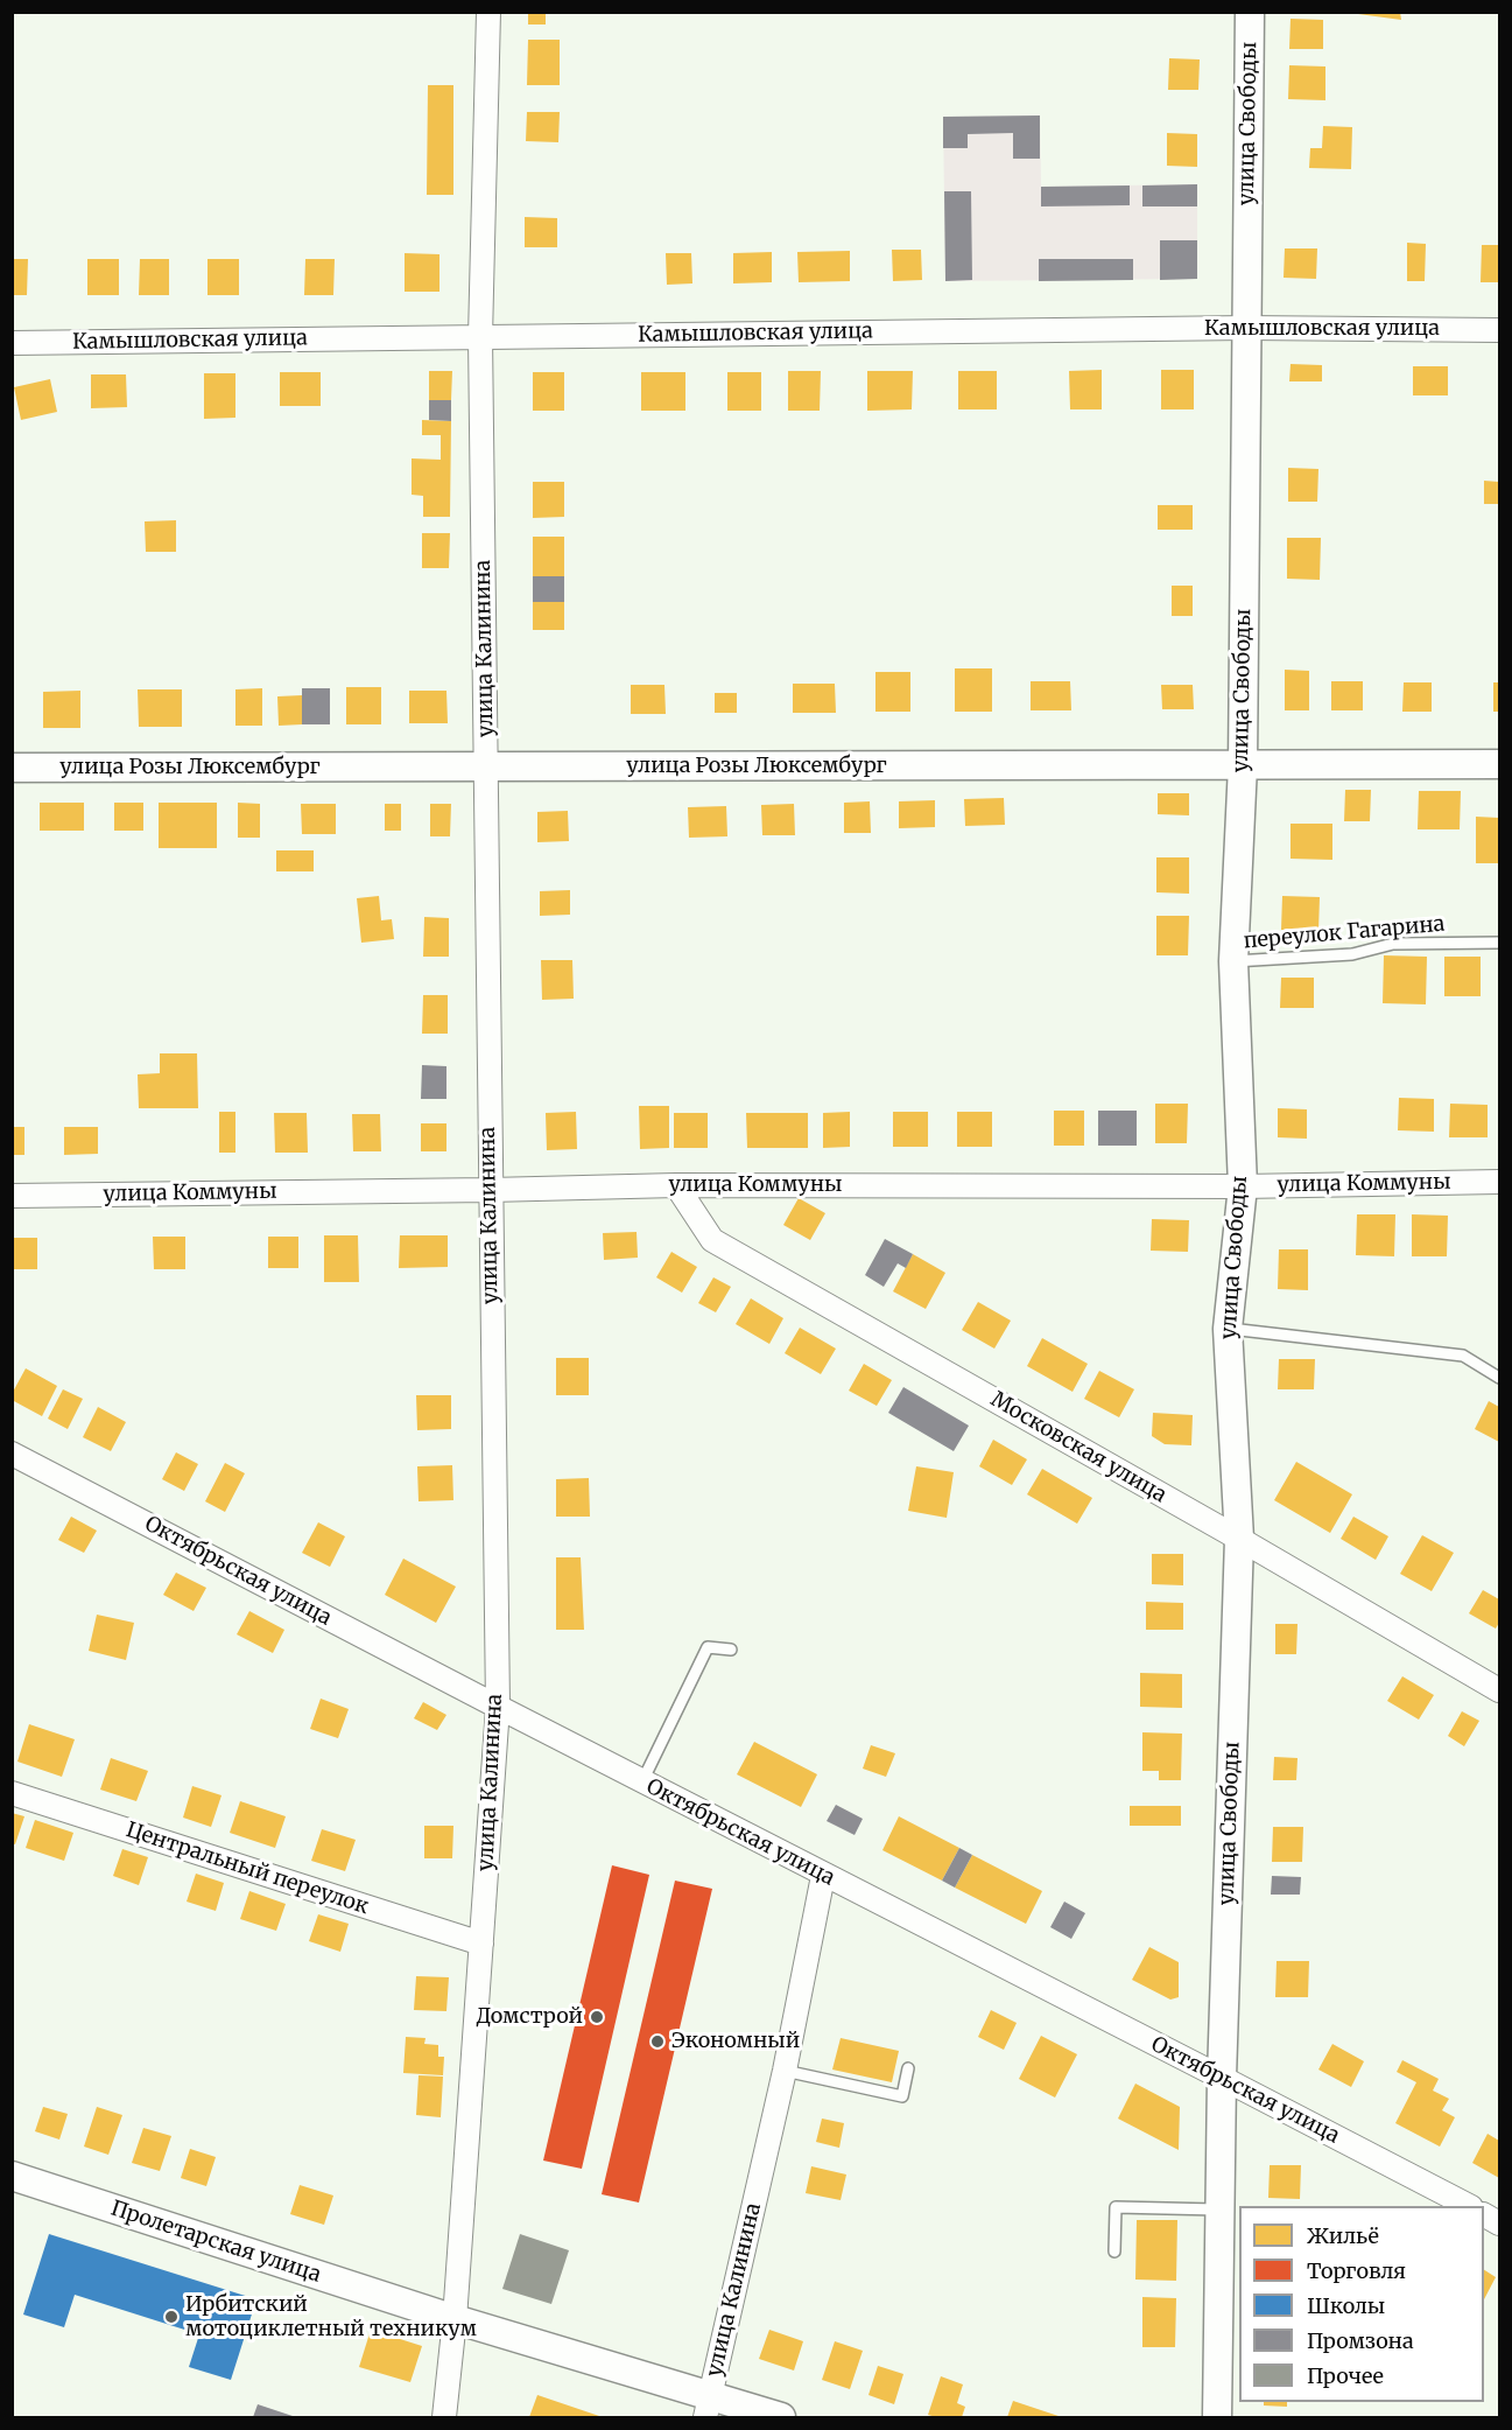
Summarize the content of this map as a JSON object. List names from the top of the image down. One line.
{"streets":{"street":["улица Свободы","Камышловская улица","улица Калинина","улица Розы Люксембург","улица Коммуны","Московская улица","Октябрьская улица","Центральный переулок","Пролетарская улица"],"lane":["переулок Гагарина"]},"crossings":[["улица Свободы","Камышловская улица"],["улица Свободы","улица Розы Люксембург"],["улица Свободы","переулок Гагарина"],["улица Свободы","улица Коммуны"],["улица Свободы","Московская улица"],["улица Свободы","Октябрьская улица"],["Камышловская улица","улица Калинина"],["улица Калинина","улица Розы Люксембург"],["улица Калинина","улица Коммуны"],["улица Калинина","Октябрьская улица"],["улица Калинина","Центральный переулок"],["улица Калинина","Пролетарская улица"],["улица Коммуны","Московская улица"]],"places":["Домстрой","Экономный","Ирбитский мотоциклетный техникум"],"legend":["Жильё","Торговля","Школы","Промзона","Прочее"]}
